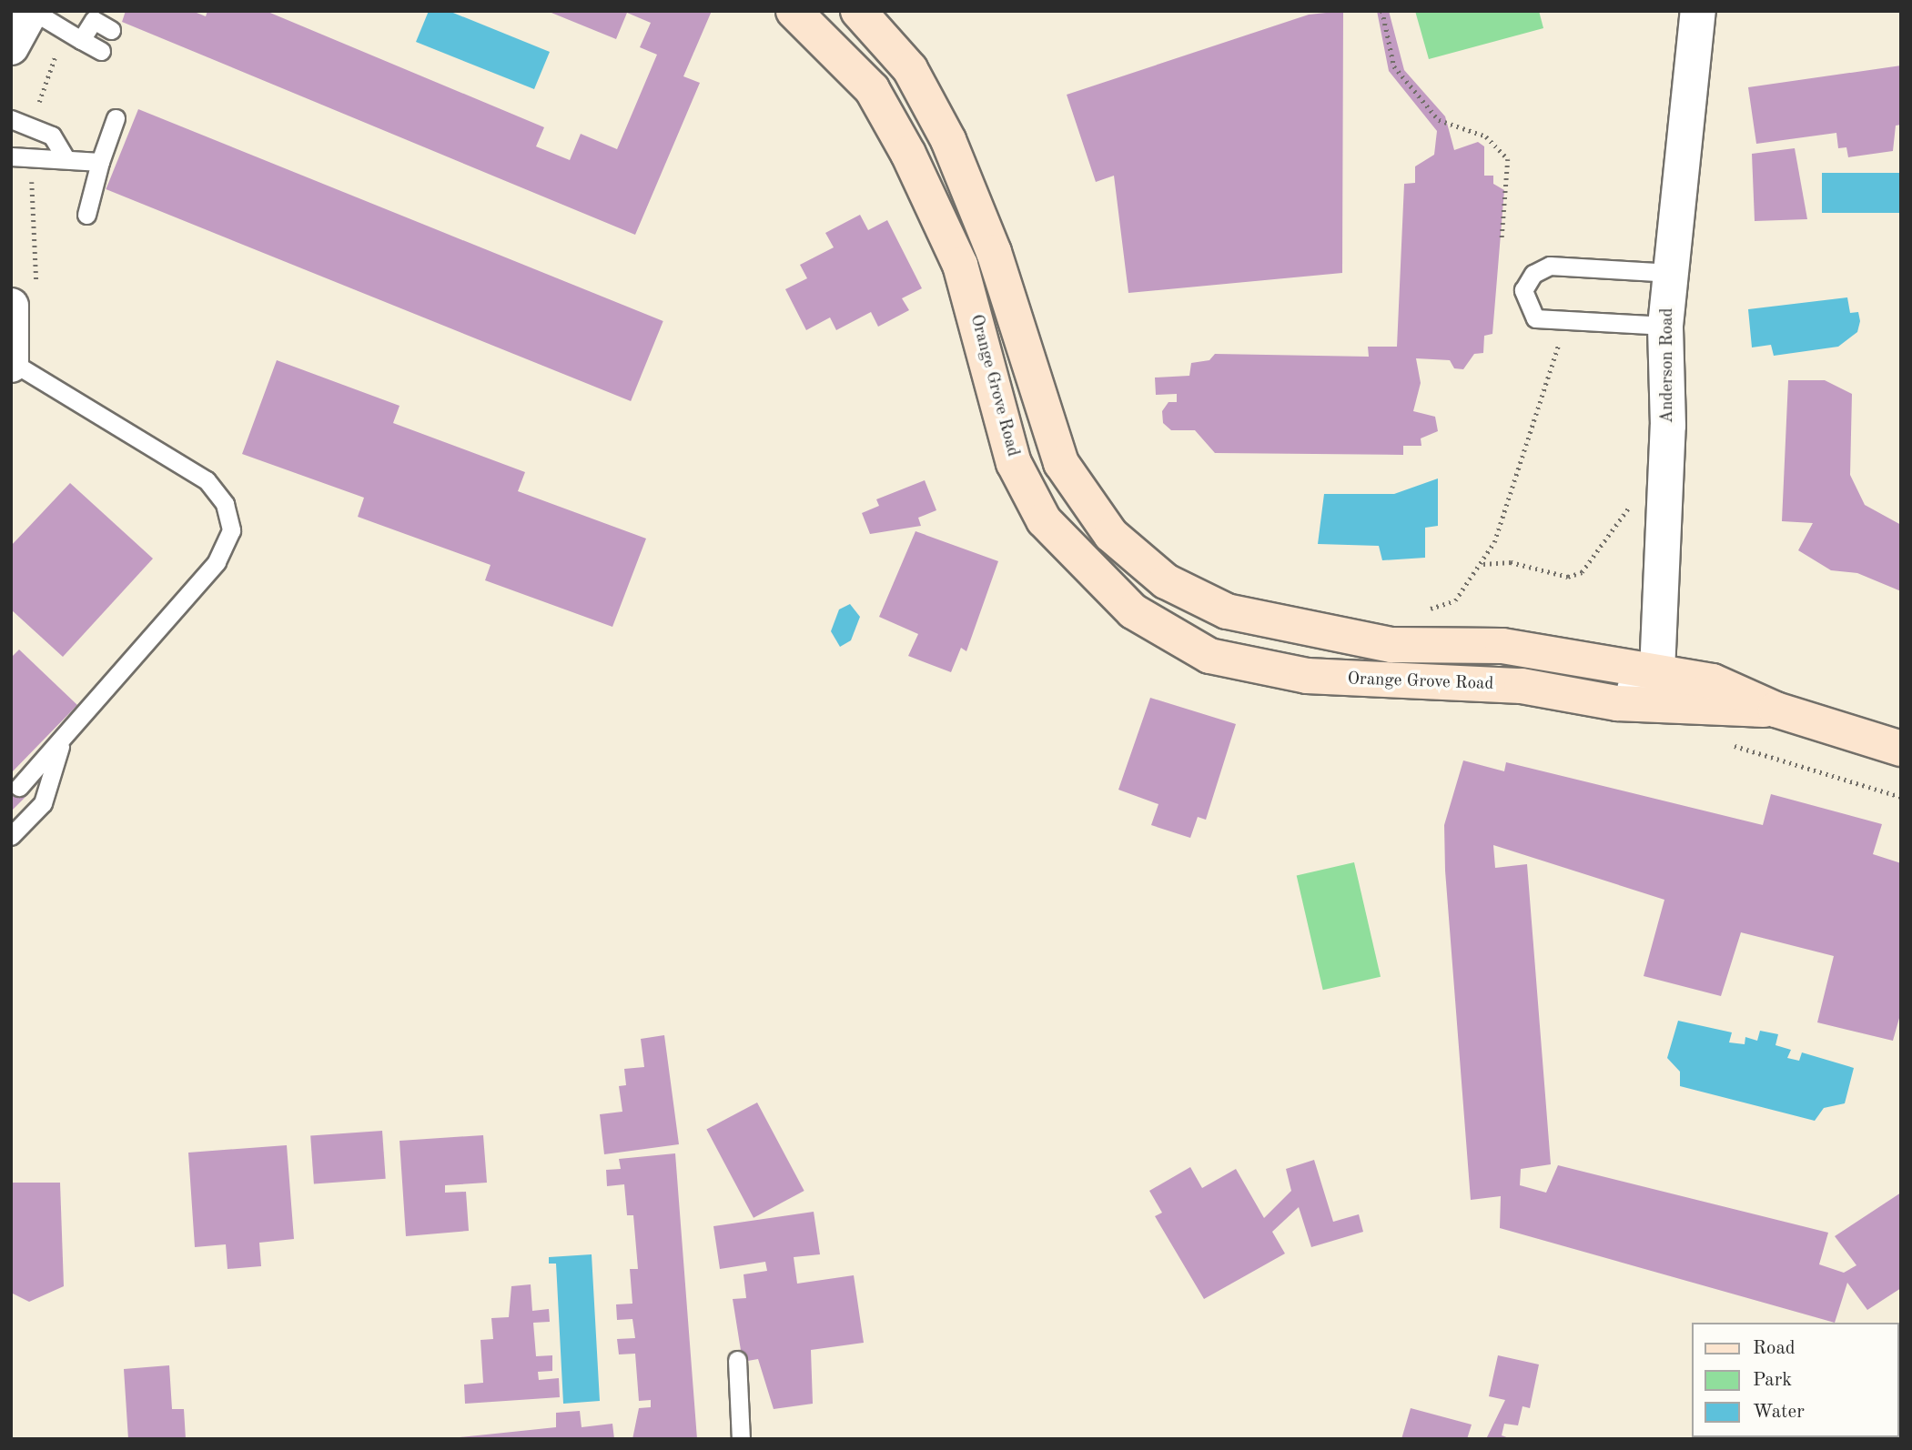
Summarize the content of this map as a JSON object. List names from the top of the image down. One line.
{"streets":{"street":["Anderson Road","Orange Grove Road"]},"crossings":[["Anderson Road","Orange Grove Road"]],"legend":["Road","Park","Water"]}
